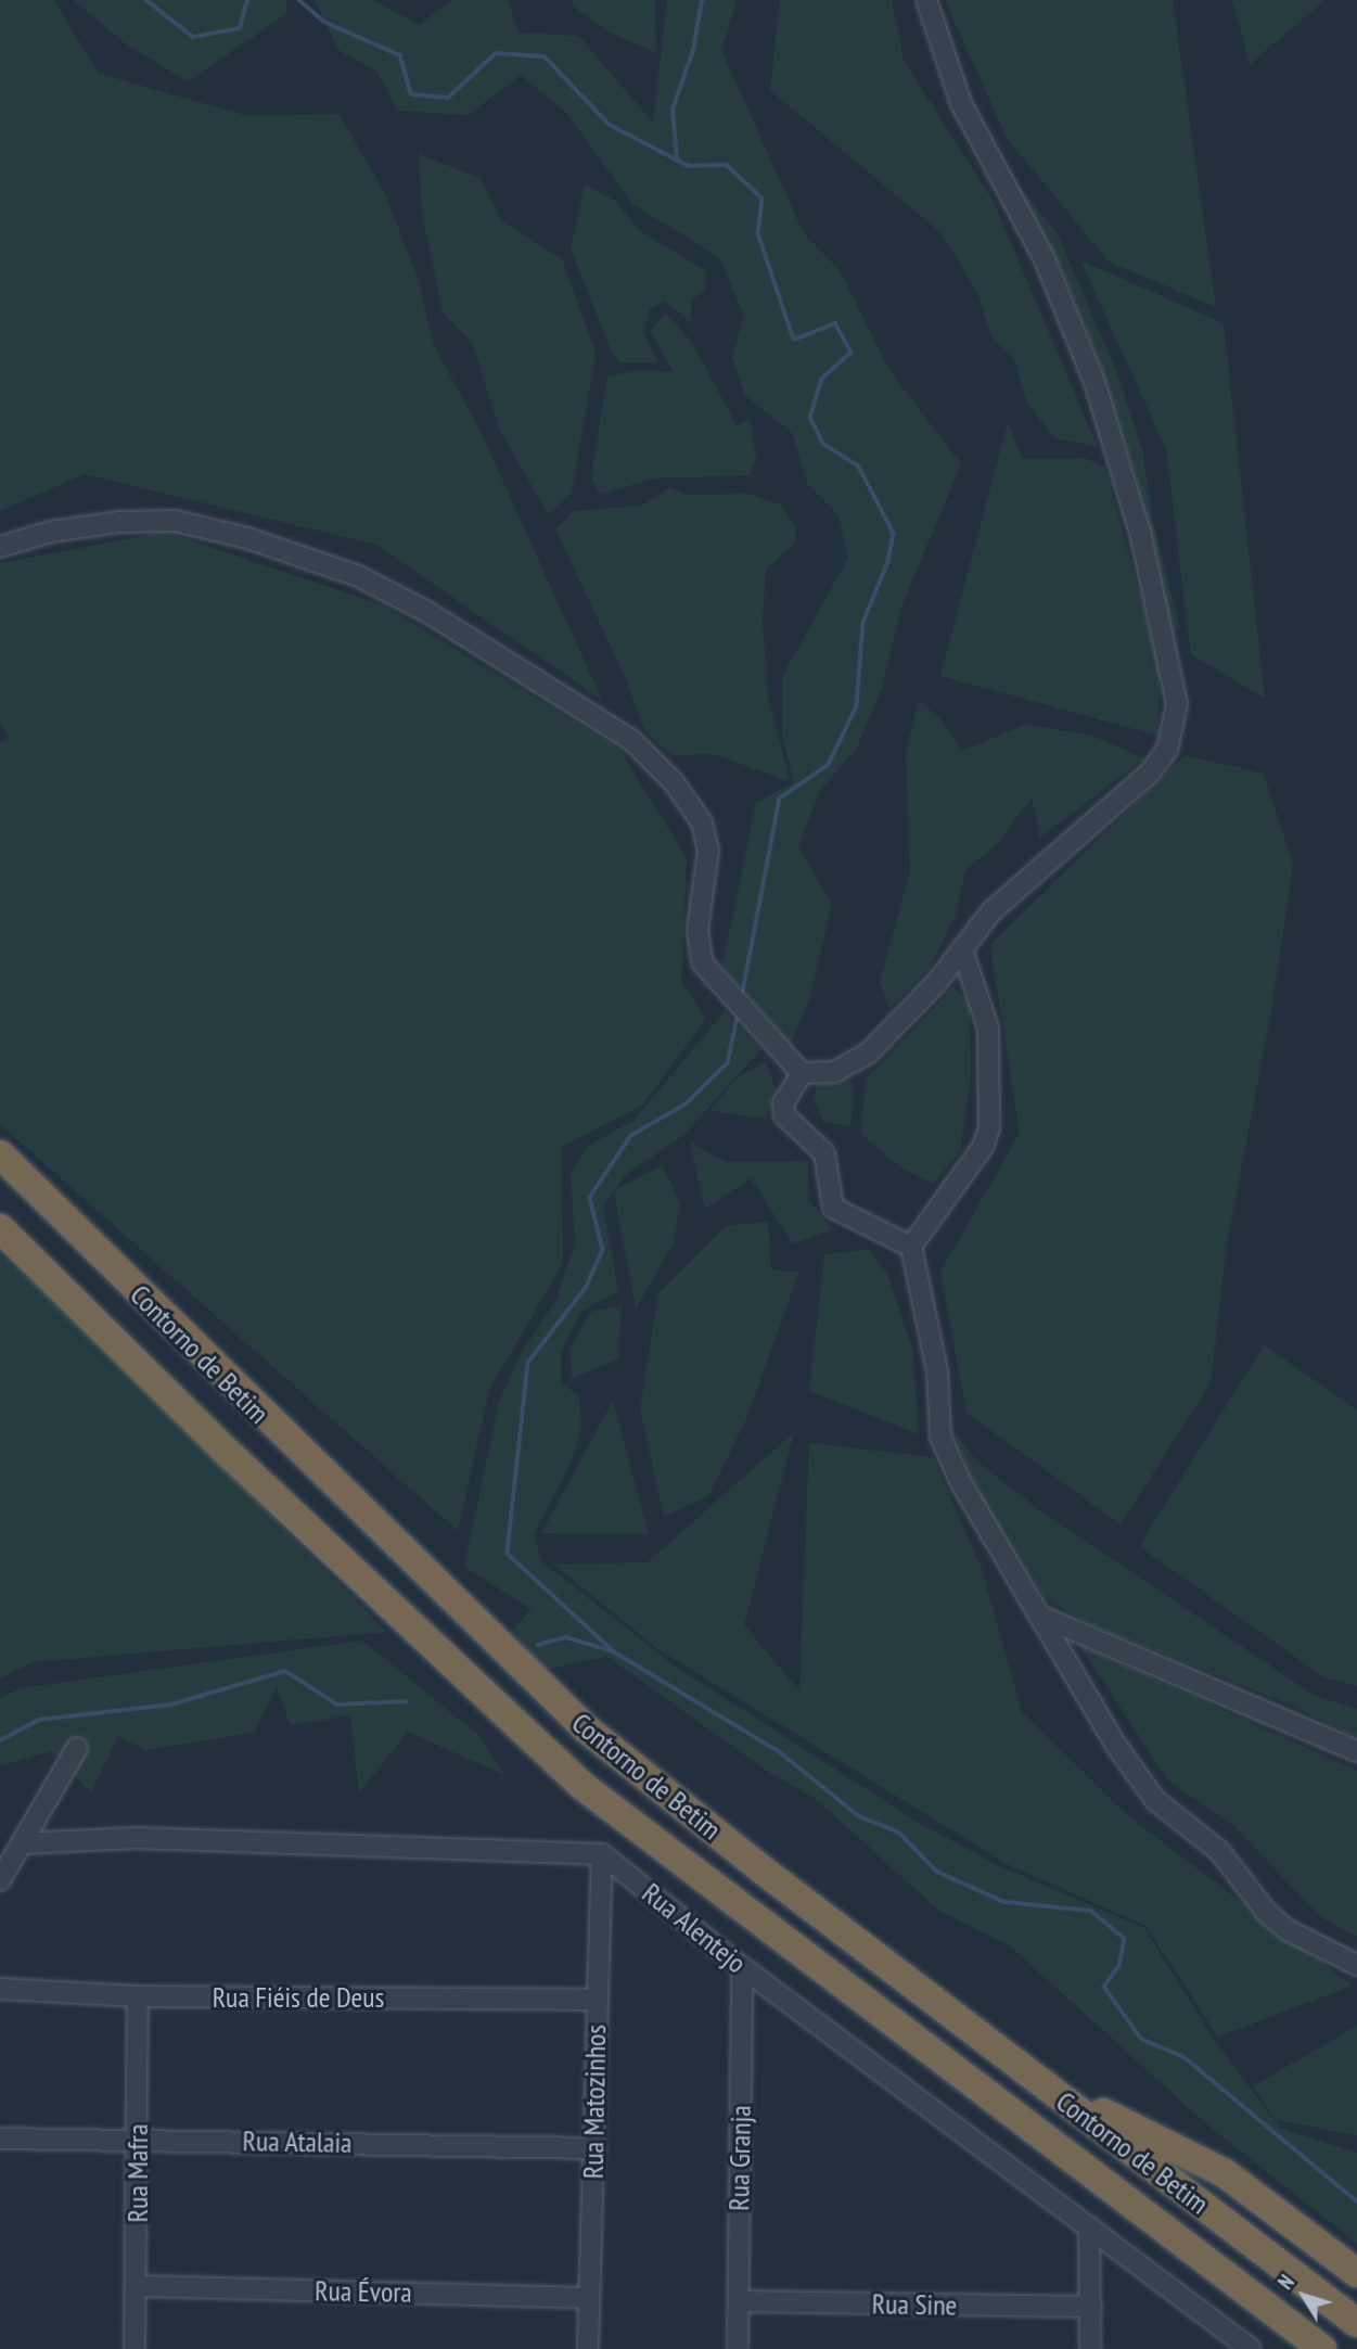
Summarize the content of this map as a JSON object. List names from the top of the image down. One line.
{"streets":{"highway":["Contorno de Betim"],"street":["Rua Alentejo","Rua Fiéis de Deus","Rua Matozinhos","Rua Atalaia","Rua Granja","Rua Mafra","Rua Évora","Rua Sine"]},"crossings":[["Rua Alentejo","Rua Matozinhos"],["Rua Alentejo","Rua Granja"],["Rua Fiéis de Deus","Rua Matozinhos"],["Rua Fiéis de Deus","Rua Mafra"],["Rua Matozinhos","Rua Atalaia"],["Rua Matozinhos","Rua Évora"],["Rua Atalaia","Rua Mafra"],["Rua Granja","Rua Sine"],["Rua Mafra","Rua Évora"]],"north":"top left"}
